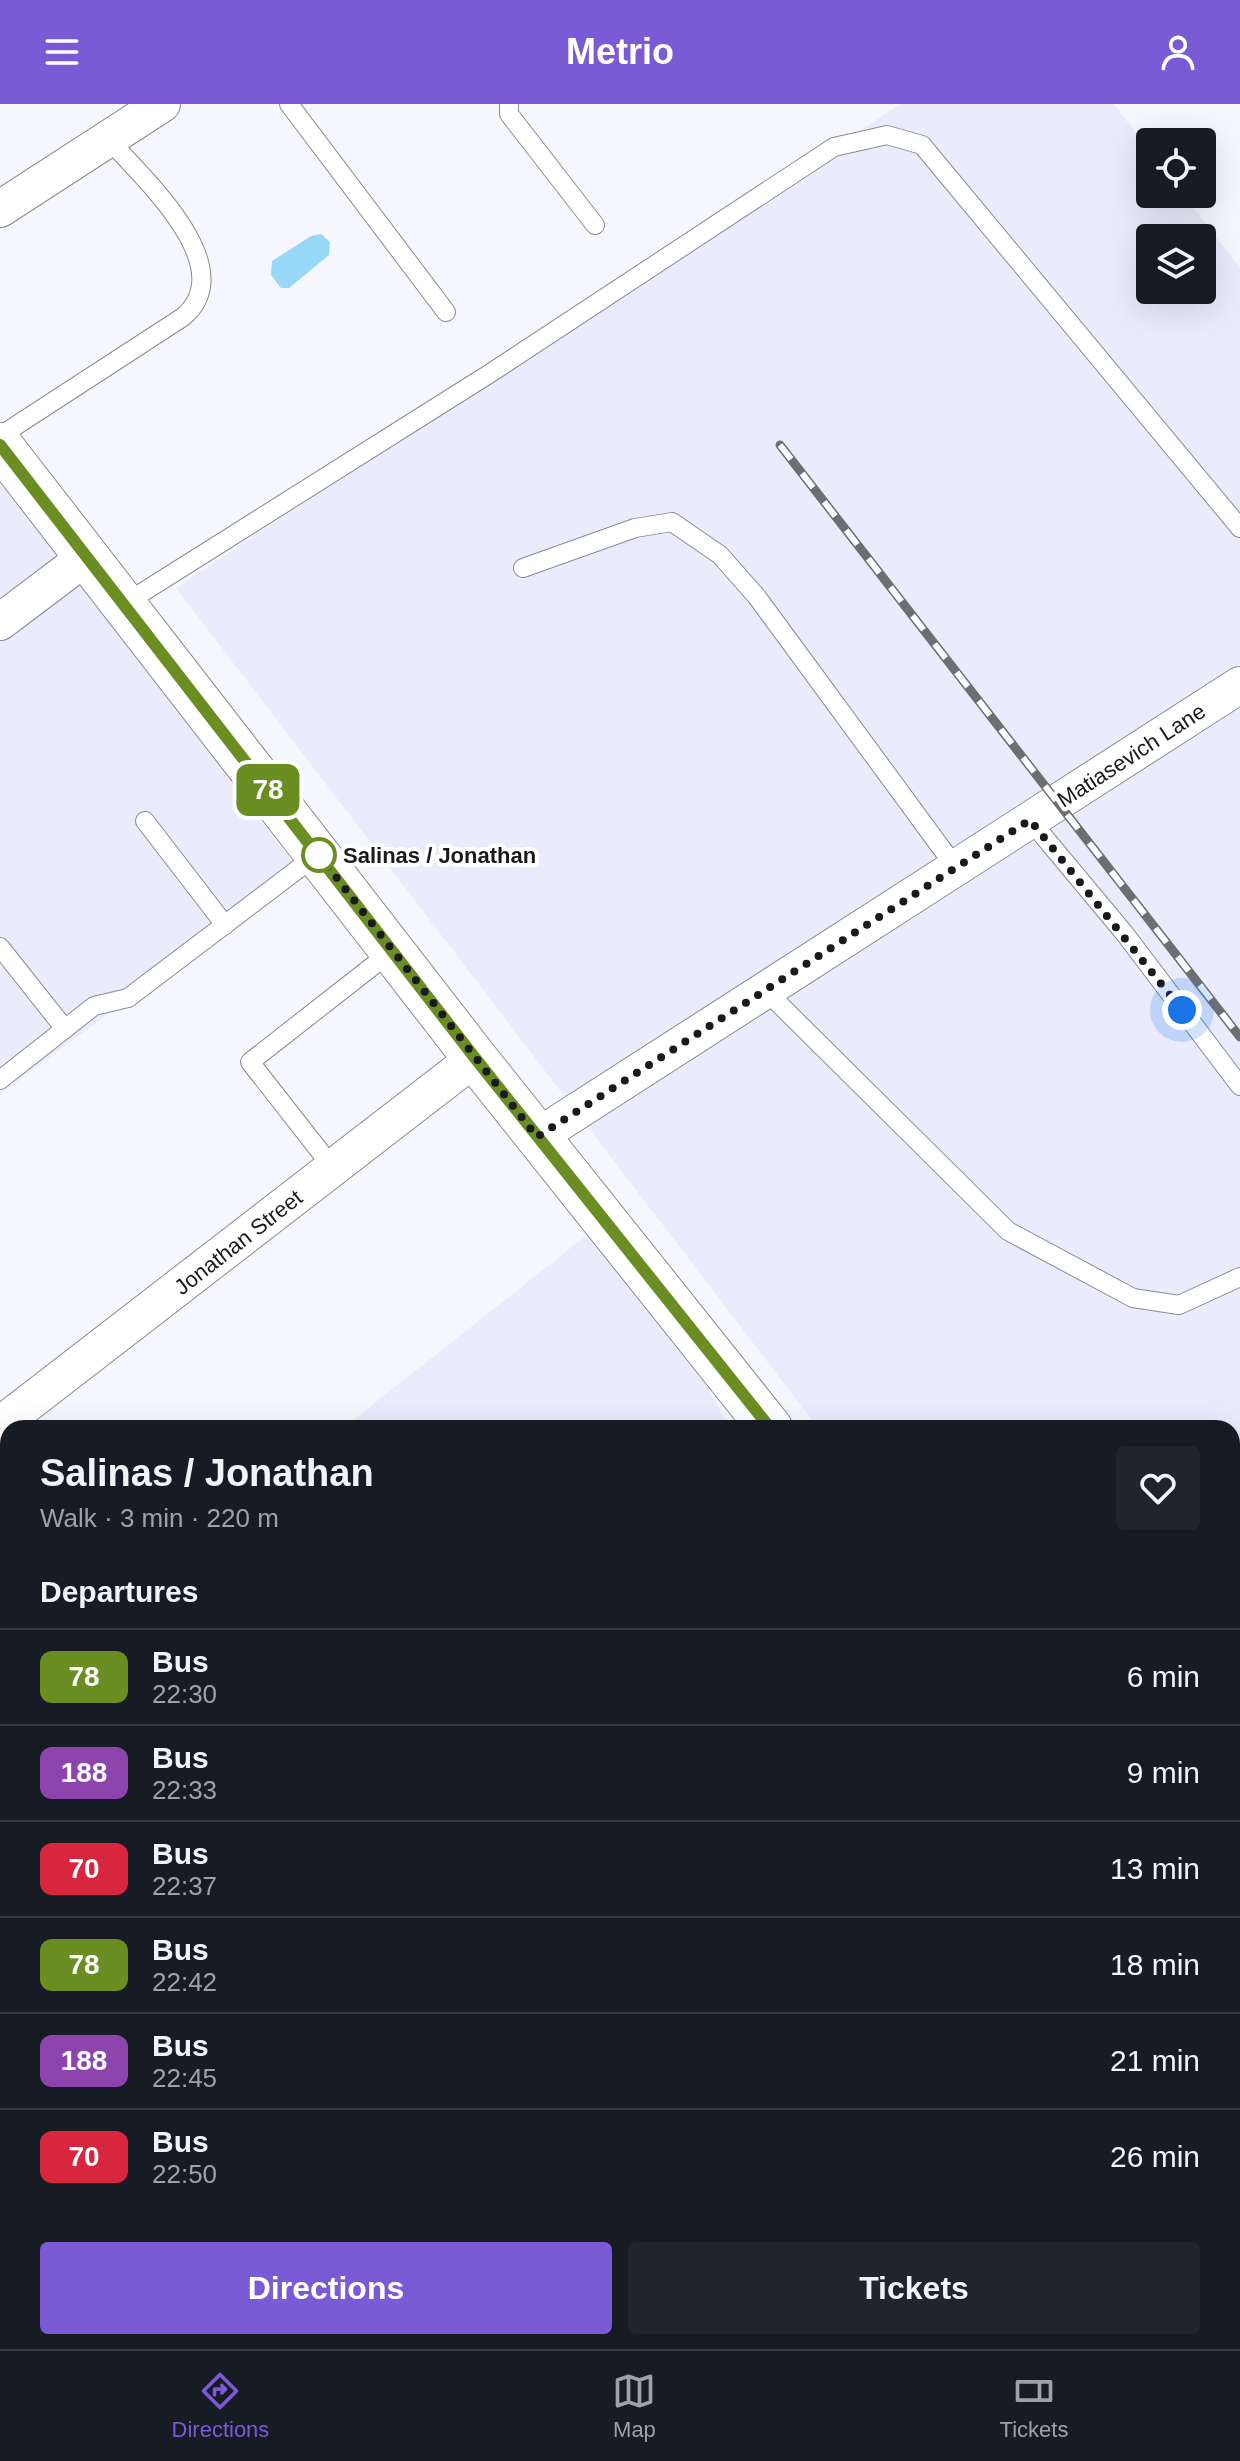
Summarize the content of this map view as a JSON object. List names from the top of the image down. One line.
{"streets":{"street":["Matiasevich Lane","Jonathan Street"]},"places":["Salinas / Jonathan"],"lines":["bus line 78"],"page":{"header":"Metrio","on_map":"78","heading":[["Salinas / Jonathan","Walk · 3 min · 220 m"],"Departures"],"list":[{"mark":"78","name":"Bus","note":"22:30","value":"6 min"},{"mark":"188","name":"Bus","note":"22:33","value":"9 min"},{"mark":"70","name":"Bus","note":"22:37","value":"13 min"},{"mark":"78","name":"Bus","note":"22:42","value":"18 min"},{"mark":"188","name":"Bus","note":"22:45","value":"21 min"},{"mark":"70","name":"Bus","note":"22:50","value":"26 min"}],"buttons":["Directions","Tickets"],"tabs":["Directions","Map","Tickets"]}}
